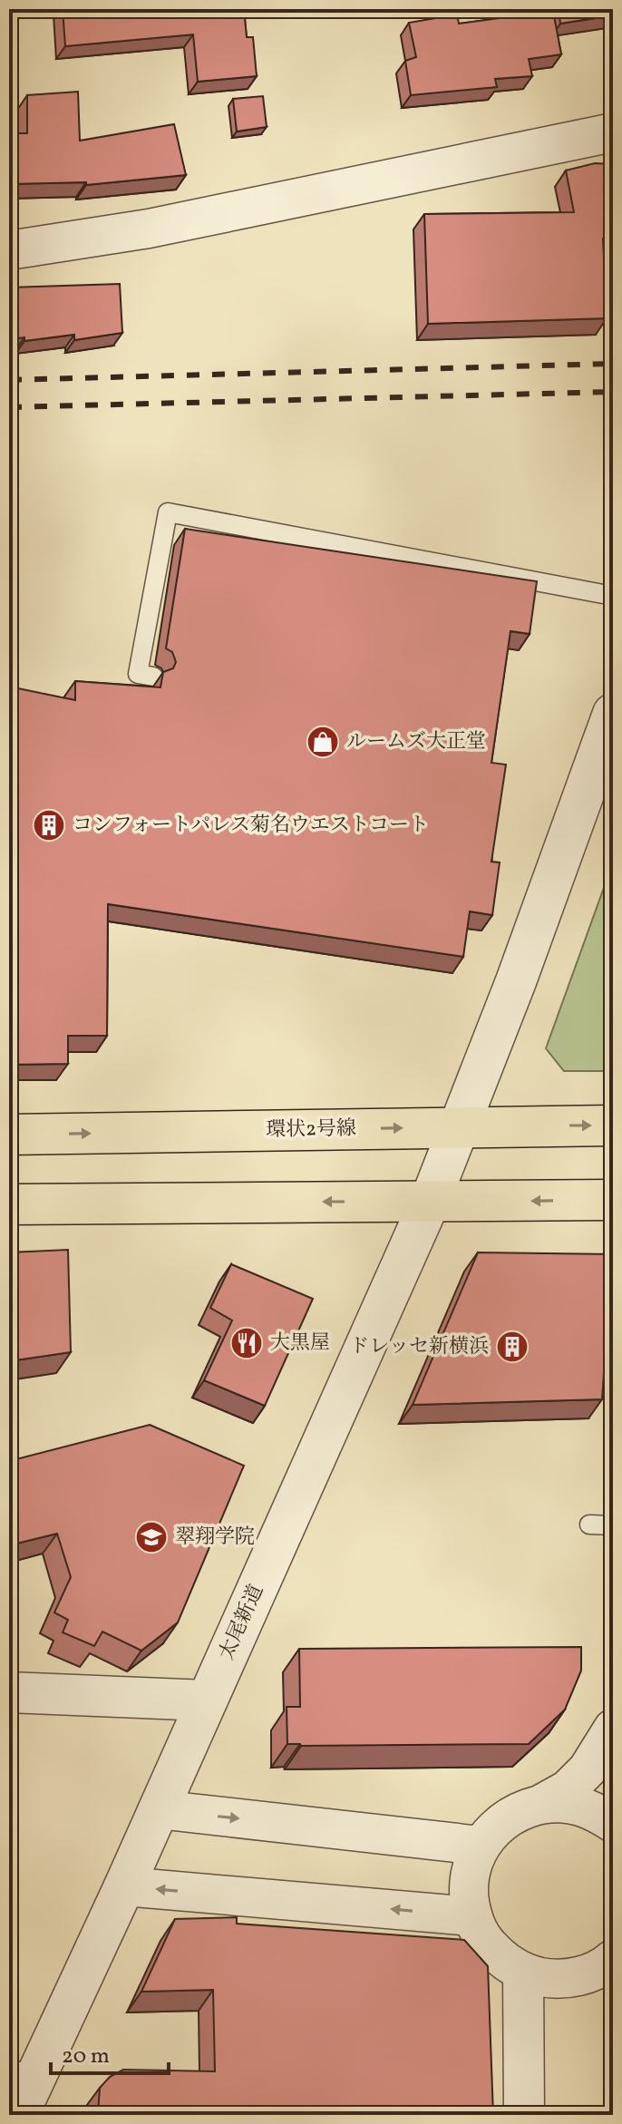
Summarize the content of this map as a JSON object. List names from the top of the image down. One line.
{"streets":{"main road":["環状2号線"],"street":["太尾新道"]},"crossings":[["環状2号線","太尾新道"]],"places":{"shop":["ルームズ大正堂"],"building":["コンフォートパレス菊名ウエストコート","ドレッセ新横浜"],"restaurant":["大黒屋"],"school or university":["翠翔学院"]},"scale_bar":"20 m"}
